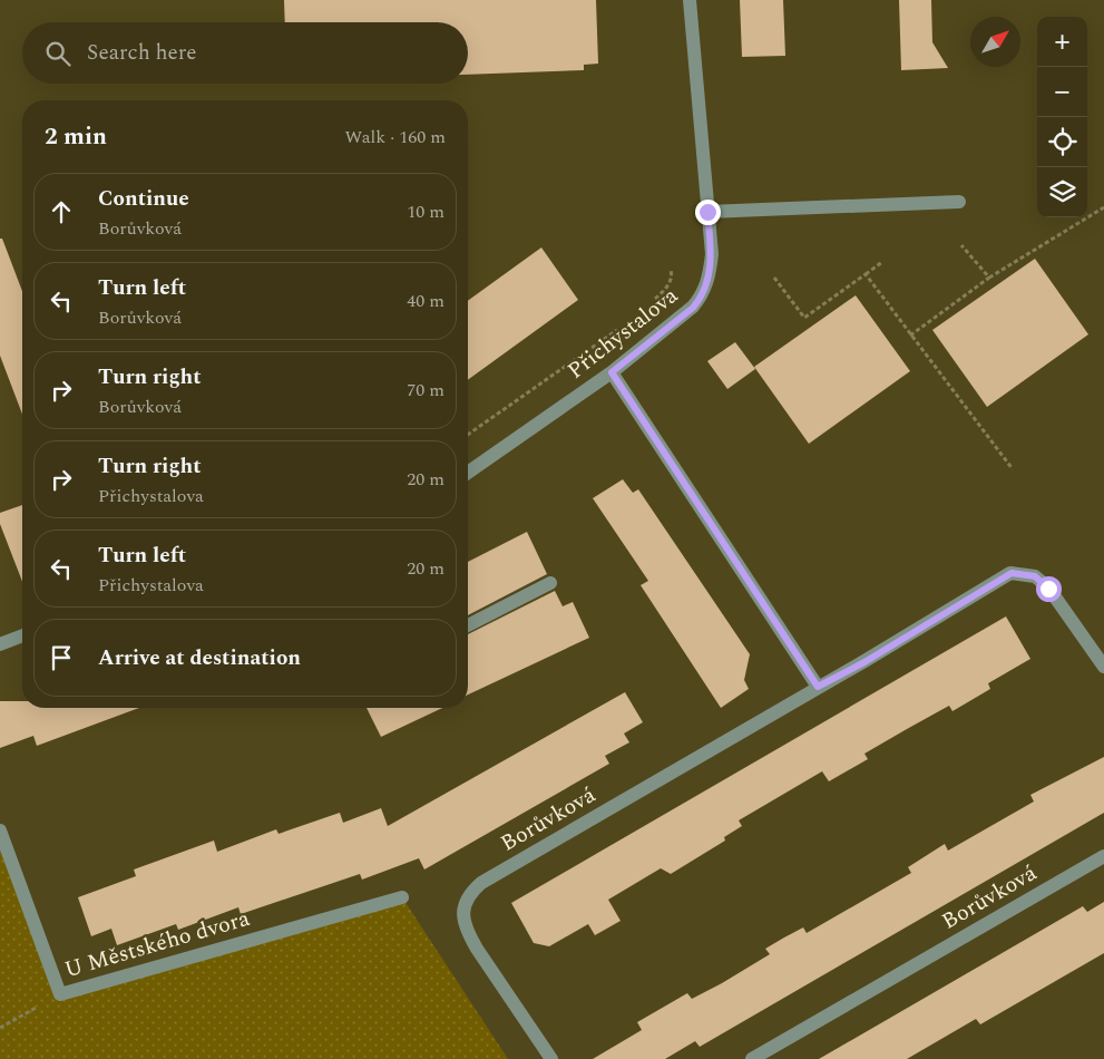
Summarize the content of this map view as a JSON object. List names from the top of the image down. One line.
{"streets":{"street":["Přichystalova","Borůvková","U Městského dvora"]},"north":"top right","page":{"map_buttons":["+","−"],"search":"Search here","heading":["2 min","Walk · 160 m"],"list":[["Continue","Borůvková","10 m"],["Turn left","Borůvková","40 m"],["Turn right","Borůvková","70 m"],["Turn right","Přichystalova","20 m"],["Turn left","Přichystalova","20 m"],"Arrive at destination"]}}
